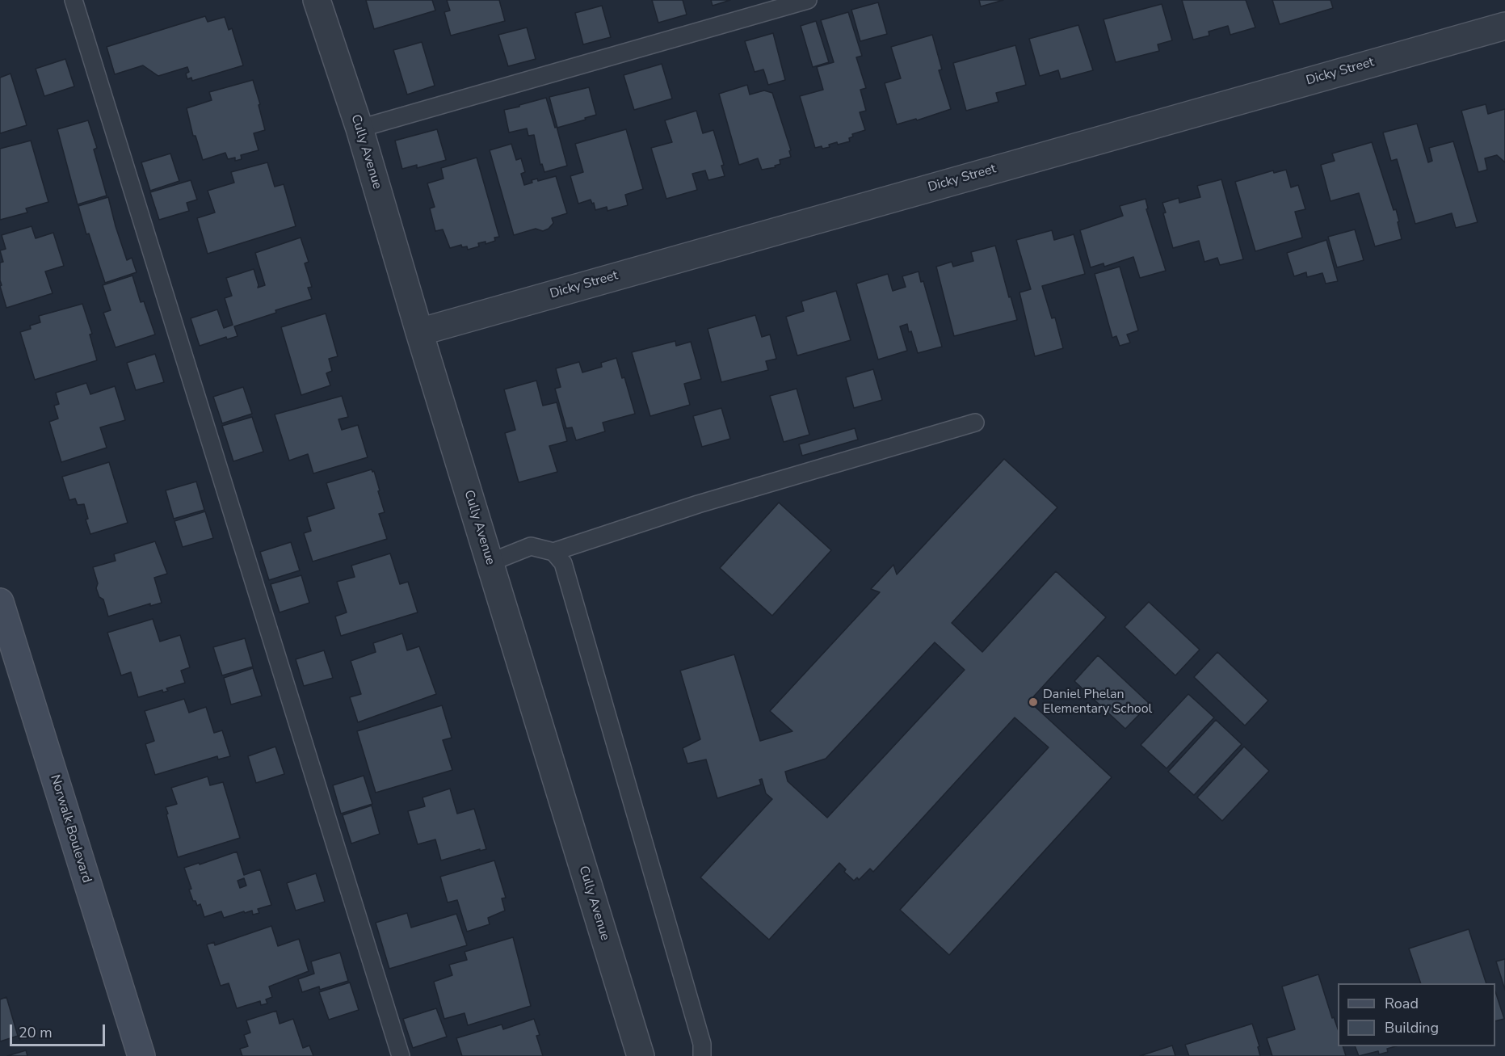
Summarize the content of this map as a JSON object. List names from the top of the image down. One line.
{"streets":{"main road":["Norwalk Boulevard"],"street":["Dicky Street","Cully Avenue"]},"crossings":[["Dicky Street","Cully Avenue"]],"places":["Daniel Phelan Elementary School"],"legend":["Road","Building"],"scale_bar":"20 m"}
